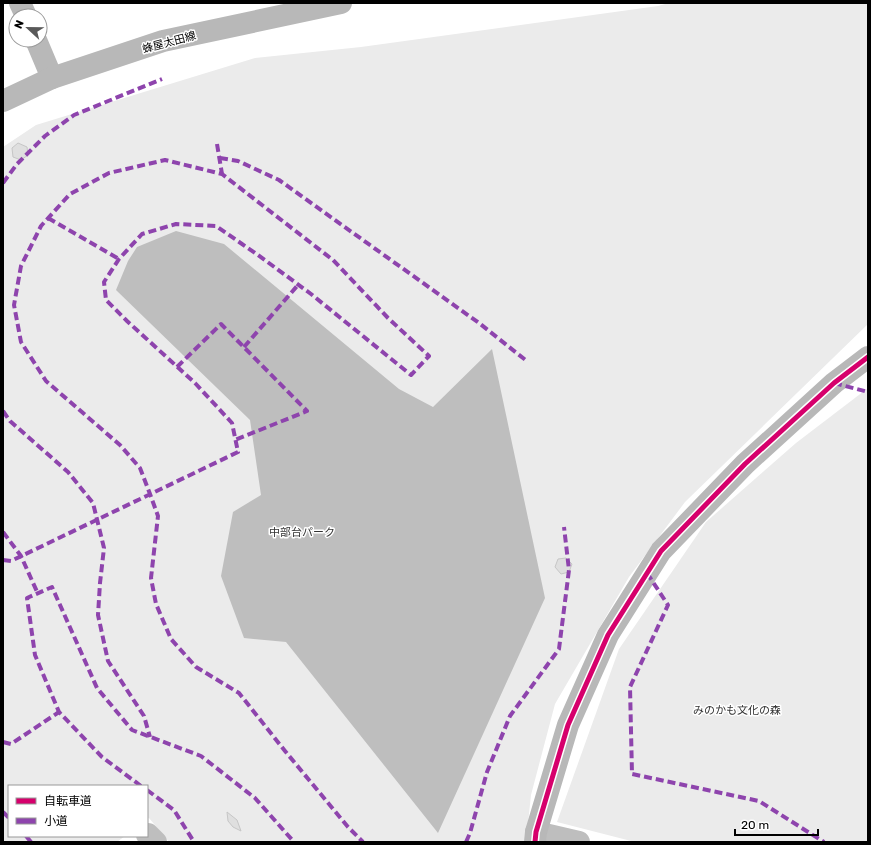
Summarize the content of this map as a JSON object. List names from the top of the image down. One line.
{"streets":{"street":["蜂屋太田線"]},"parks":["中部台パーク","みのかも文化の森"],"legend":["自転車道","小道"],"scale_bar":"20 m","north":"left"}
